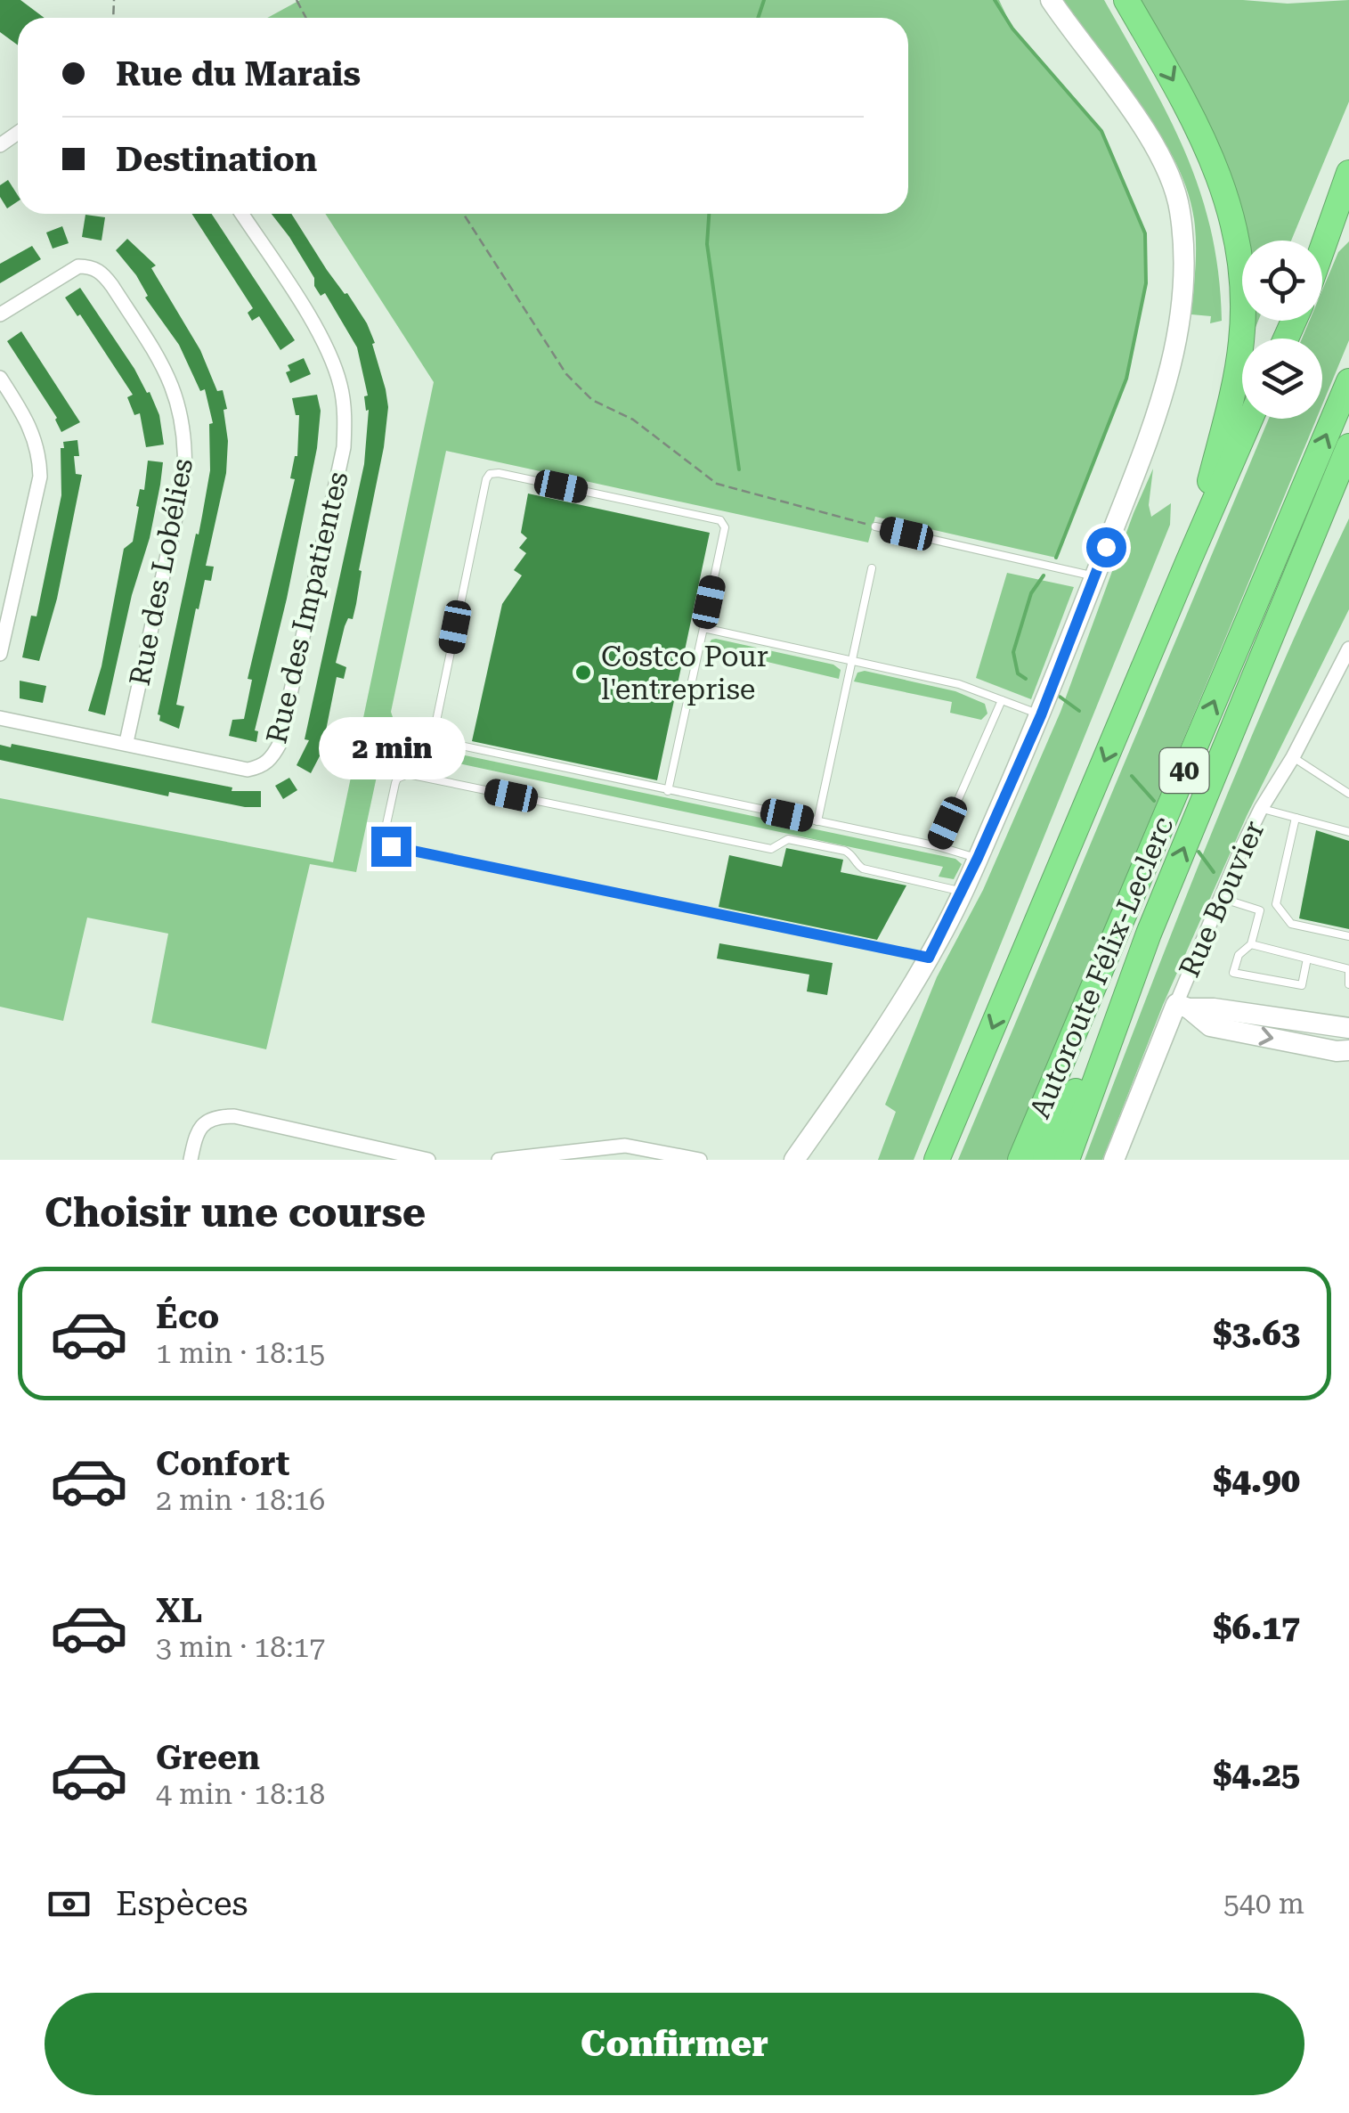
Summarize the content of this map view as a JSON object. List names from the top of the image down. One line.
{"streets":{"highway":["40","Autoroute Félix-Leclerc"],"street":["Rue des Lobélies","Rue des Impatientes","Rue Bouvier"]},"crossings":[["Rue des Lobélies","Rue des Impatientes"]],"places":["Costco Pour l'entreprise"],"page":{"banner":["Rue du Marais","Destination"],"bubble":"2 min","heading":"Choisir une course","list":[{"name":"Éco","note":"1 min · 18:15","value":"$3.63"},{"name":"Confort","note":"2 min · 18:16","value":"$4.90"},{"name":"XL","note":"3 min · 18:17","value":"$6.17"},{"name":"Green","note":"4 min · 18:18","value":"$4.25"}],"pay":["Espèces","540 m"],"buttons":"Confirmer"}}
